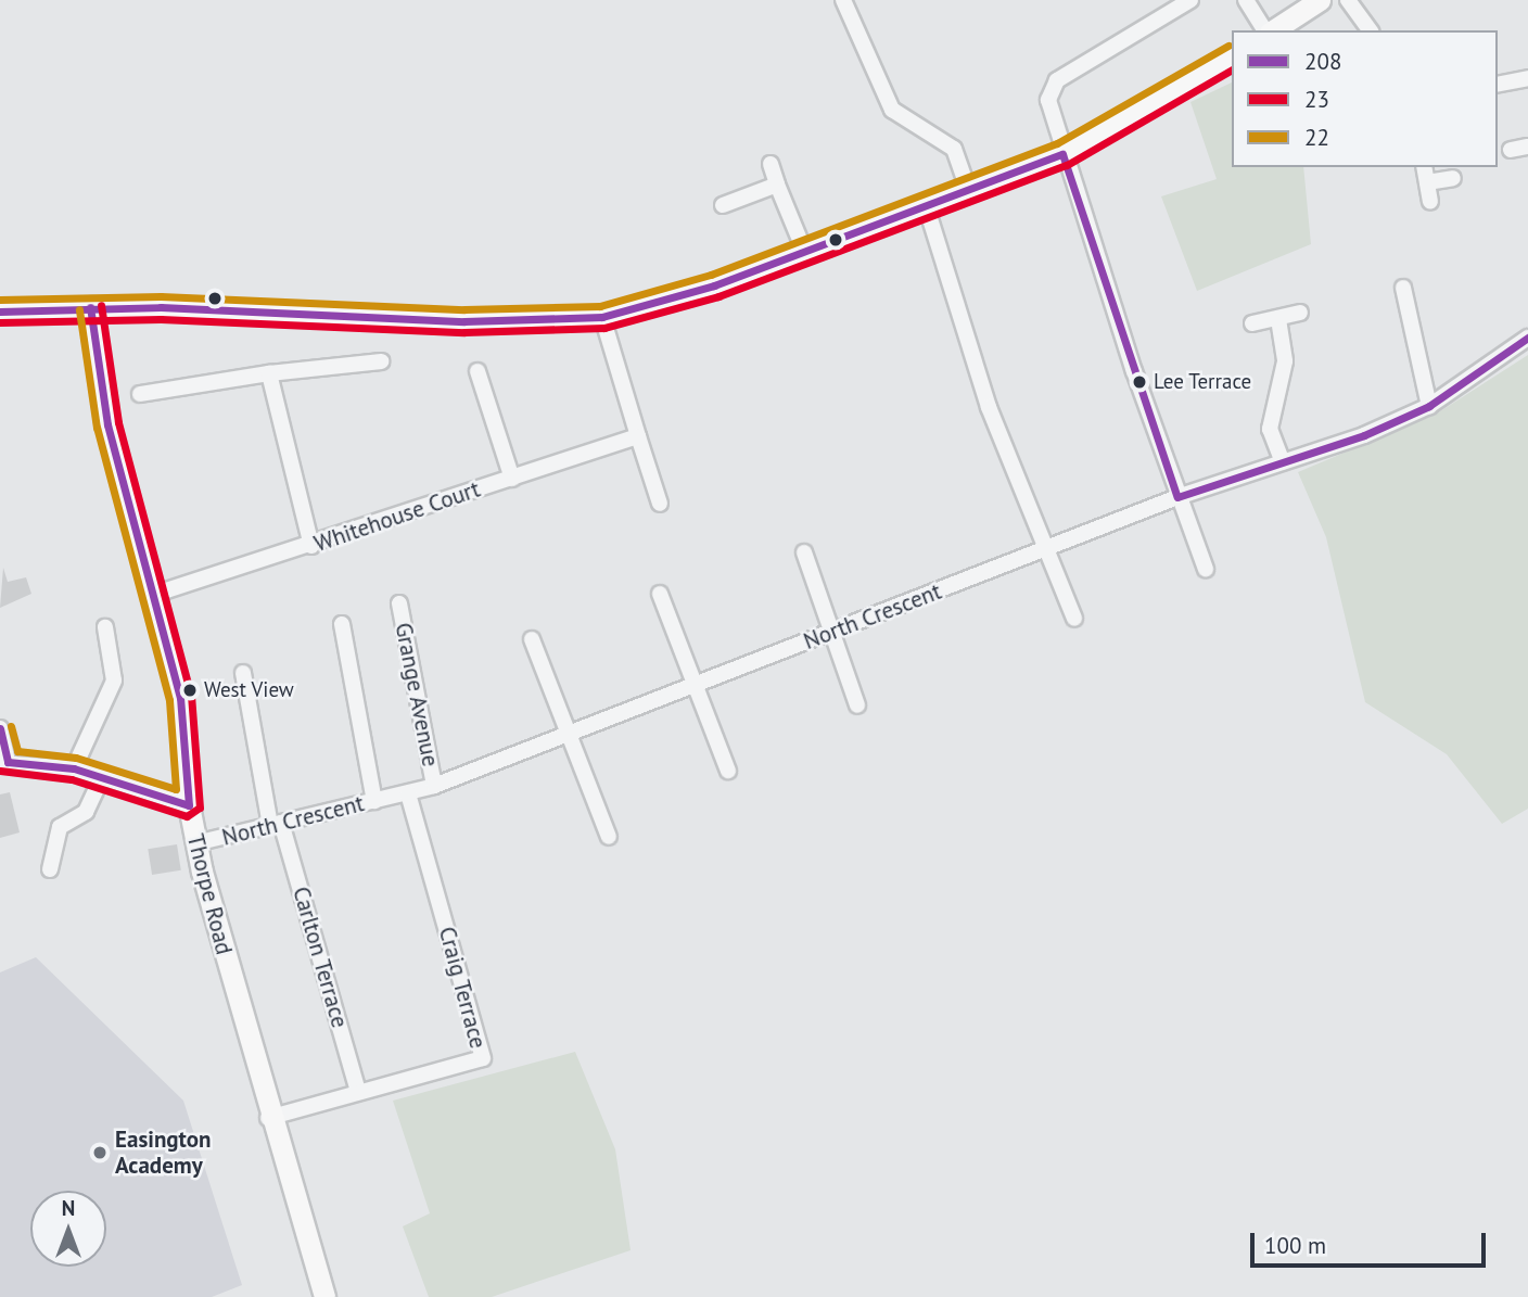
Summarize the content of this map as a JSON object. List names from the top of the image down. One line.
{"streets":{"main road":["Thorpe Road"],"street":["Whitehouse Court","North Crescent","Grange Avenue","Carlton Terrace","Craig Terrace"]},"crossings":[["Whitehouse Court","Thorpe Road"],["North Crescent","Grange Avenue"],["North Crescent","Thorpe Road"],["North Crescent","Carlton Terrace"],["North Crescent","Craig Terrace"],["Thorpe Road","Craig Terrace"],["Carlton Terrace","Craig Terrace"]],"places":["Lee Terrace","West View","Easington Academy"],"lines":["transit line 22","transit line 23","transit line 208"],"legend":["208","23","22"],"scale_bar":"100 m","north":"top"}
